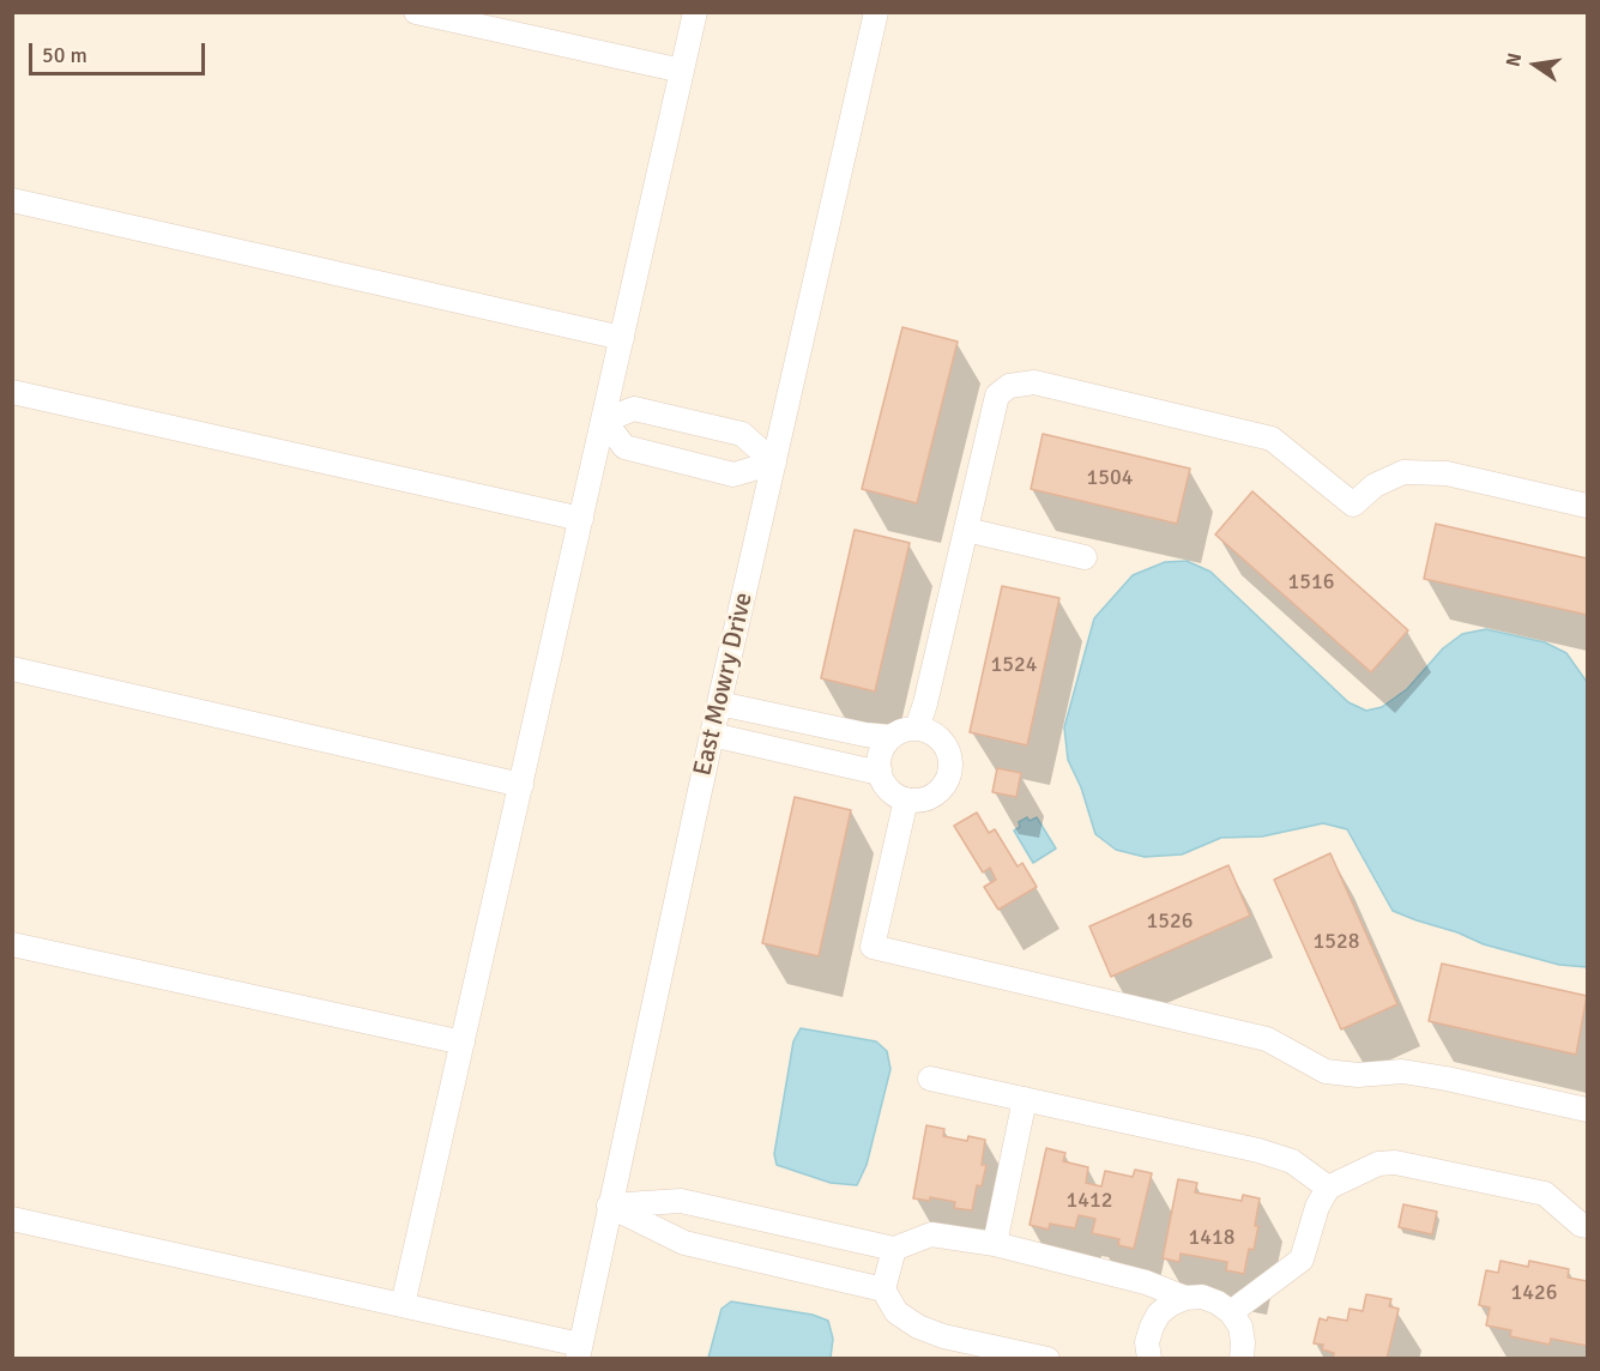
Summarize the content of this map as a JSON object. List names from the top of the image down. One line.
{"streets":{"street":["East Mowry Drive"]},"house_numbers":["1504","1516","1524","1526","1528","1412","1418","1426"],"scale_bar":"50 m","north":"left"}
